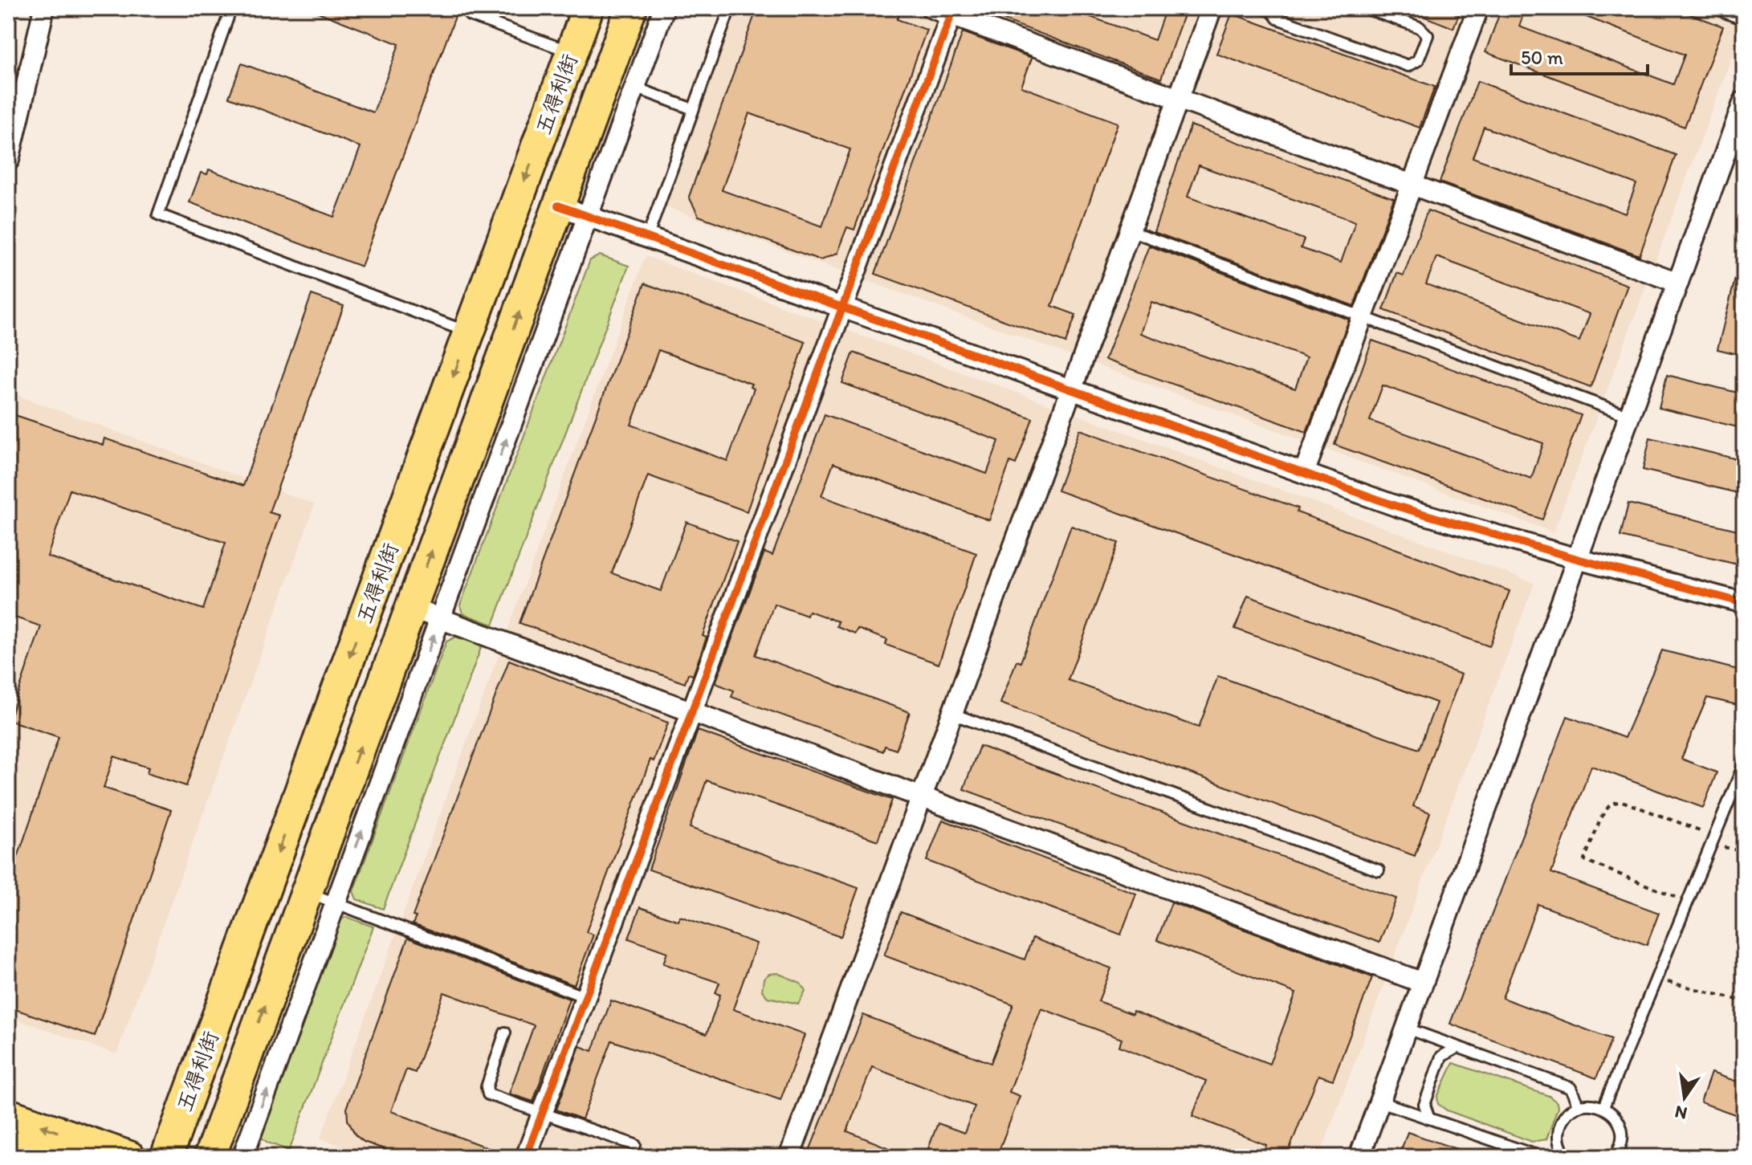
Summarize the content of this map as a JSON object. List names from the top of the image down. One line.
{"streets":{"main road":["五得利街"]},"scale_bar":"50 m","north":"bottom"}
